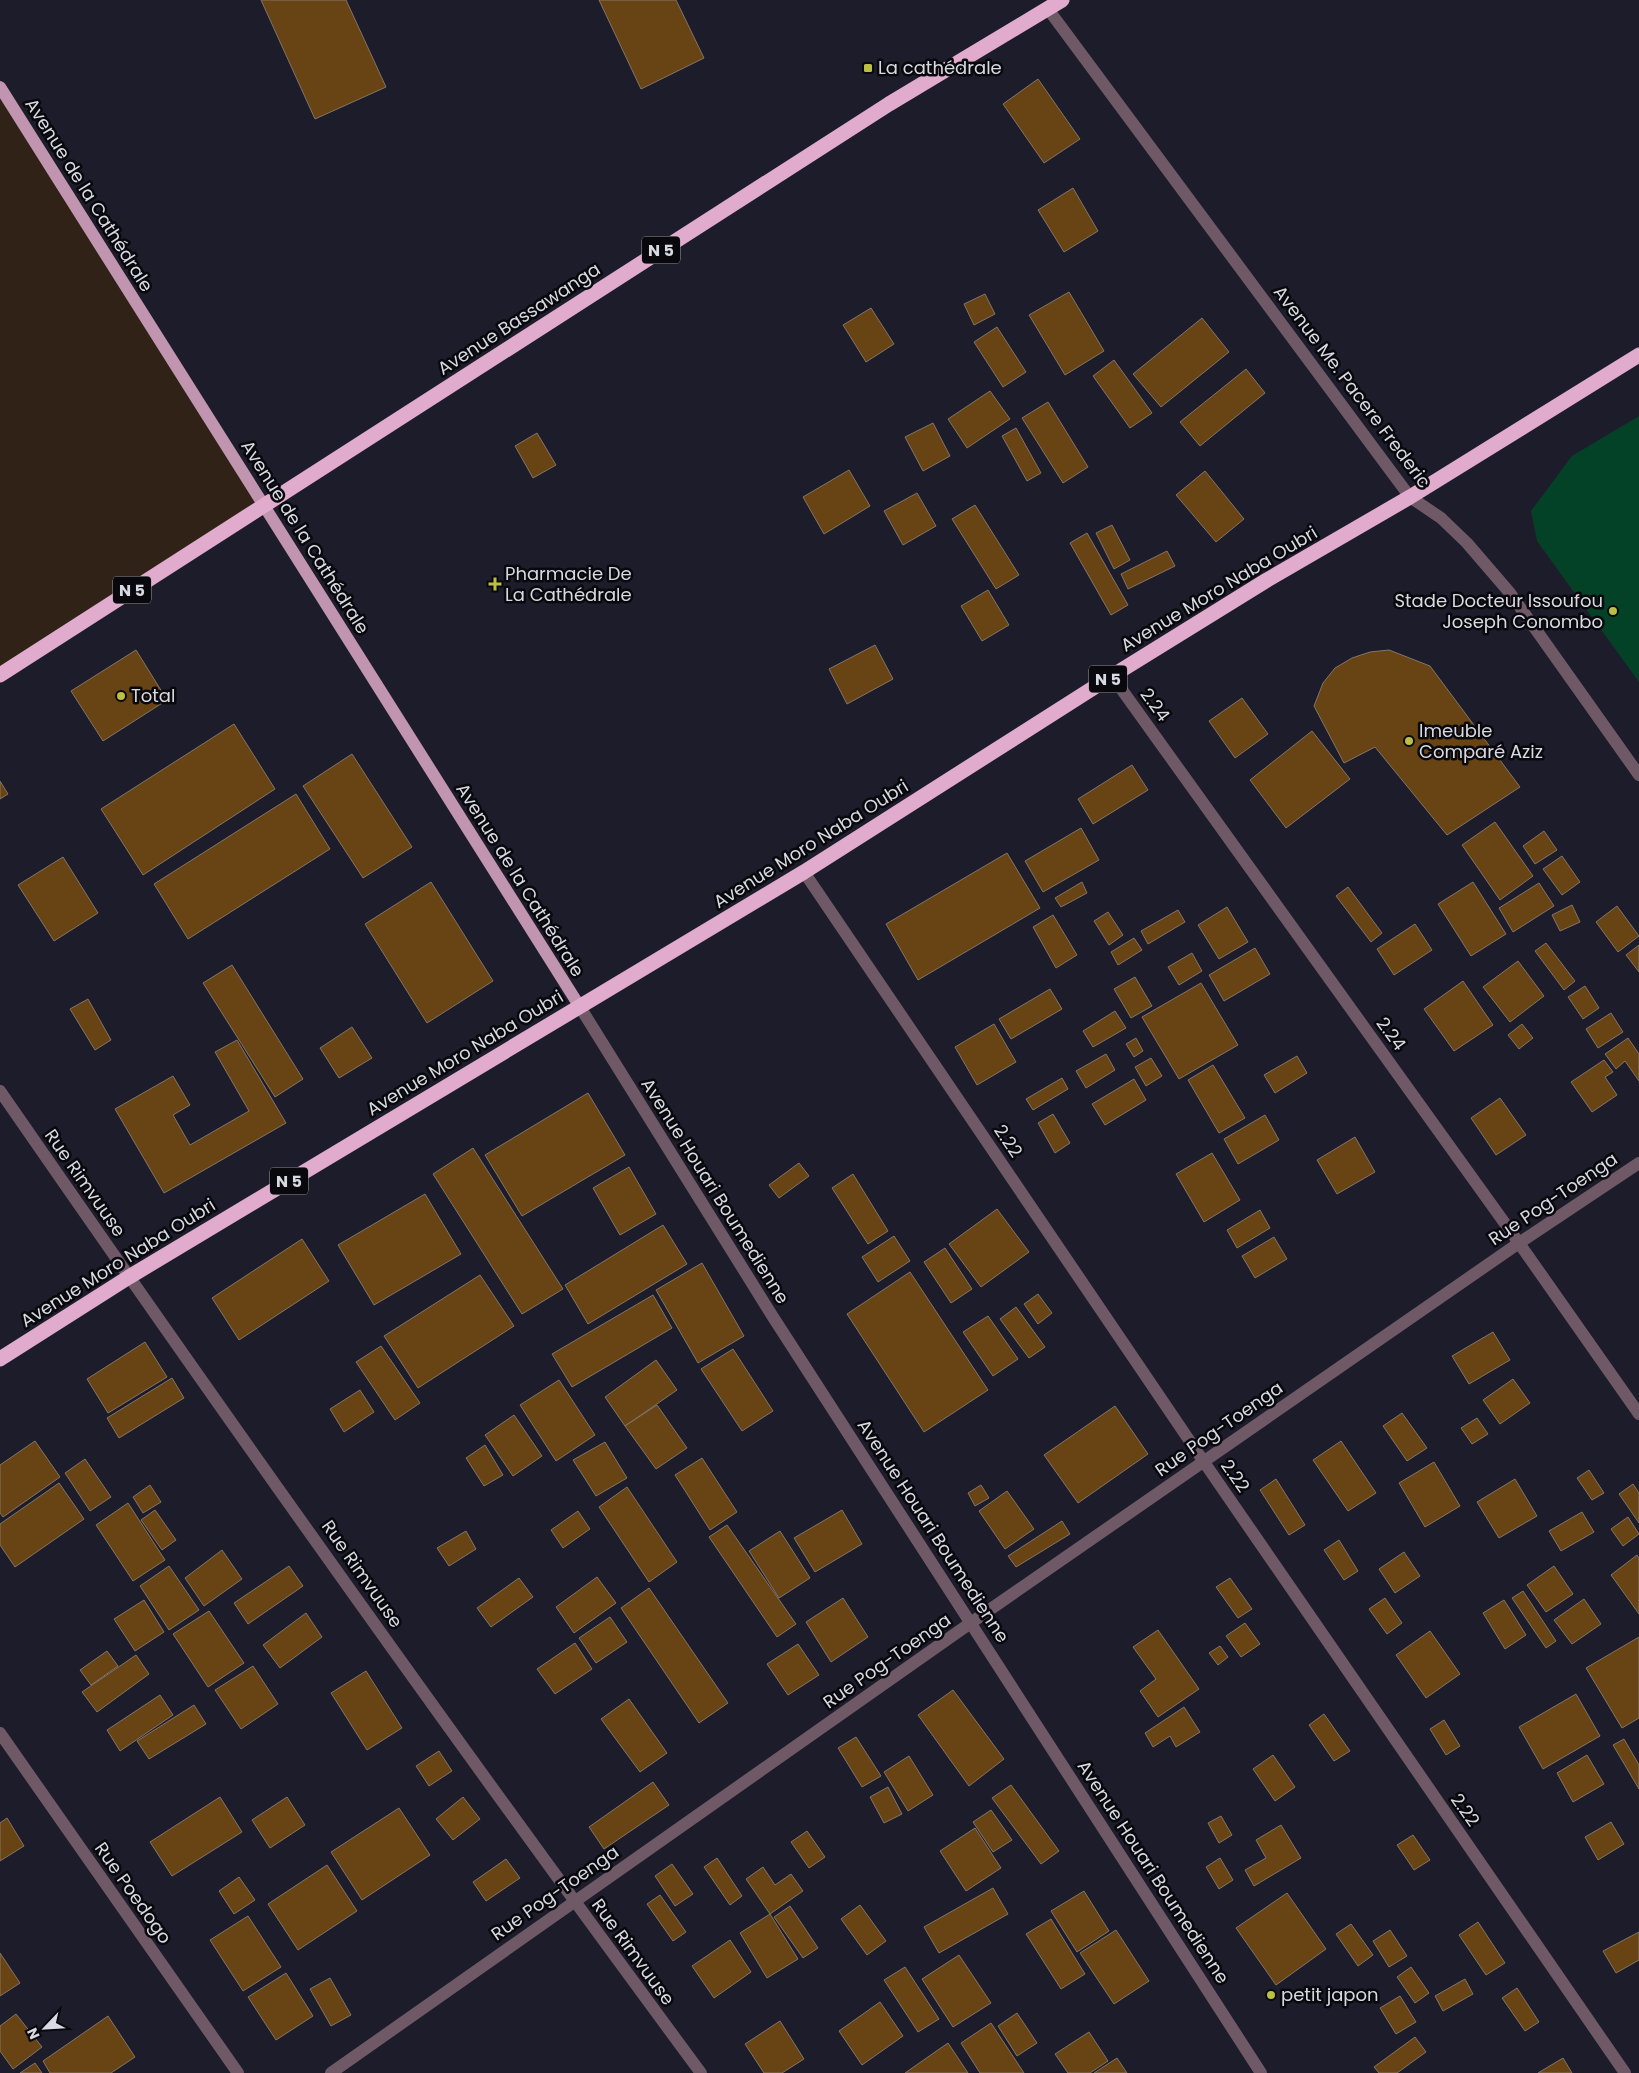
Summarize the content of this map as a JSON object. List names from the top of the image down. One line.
{"streets":{"highway":["N 5","Avenue Bassawanga","Avenue Moro Naba Oubri"],"main road":["Avenue de la Cathédrale"],"street":["Avenue Me. Pacere Frederic","2.24","2.22","Rue Rimvuuse","Avenue Houari Boumedienne","Rue Pog-Toenga","Rue Poedogo"]},"crossings":[["Avenue de la Cathédrale","Avenue Bassawanga"],["Avenue de la Cathédrale","Avenue Moro Naba Oubri"],["Avenue de la Cathédrale","Avenue Houari Boumedienne"],["Avenue Bassawanga","Avenue Me. Pacere Frederic"],["Avenue Me. Pacere Frederic","Avenue Moro Naba Oubri"],["Avenue Moro Naba Oubri","2.24"],["Avenue Moro Naba Oubri","2.22"],["Avenue Moro Naba Oubri","Rue Rimvuuse"],["Avenue Moro Naba Oubri","Avenue Houari Boumedienne"],["2.24","Rue Pog-Toenga"],["2.22","Rue Pog-Toenga"],["Rue Rimvuuse","Rue Pog-Toenga"],["Avenue Houari Boumedienne","Rue Pog-Toenga"]],"places":{"transit":["La cathédrale"],"health":["Pharmacie De La Cathédrale"],"other":["Stade Docteur Issoufou Joseph Conombo","Total","Imeuble Comparé Aziz","petit japon"]},"north":"bottom left"}
